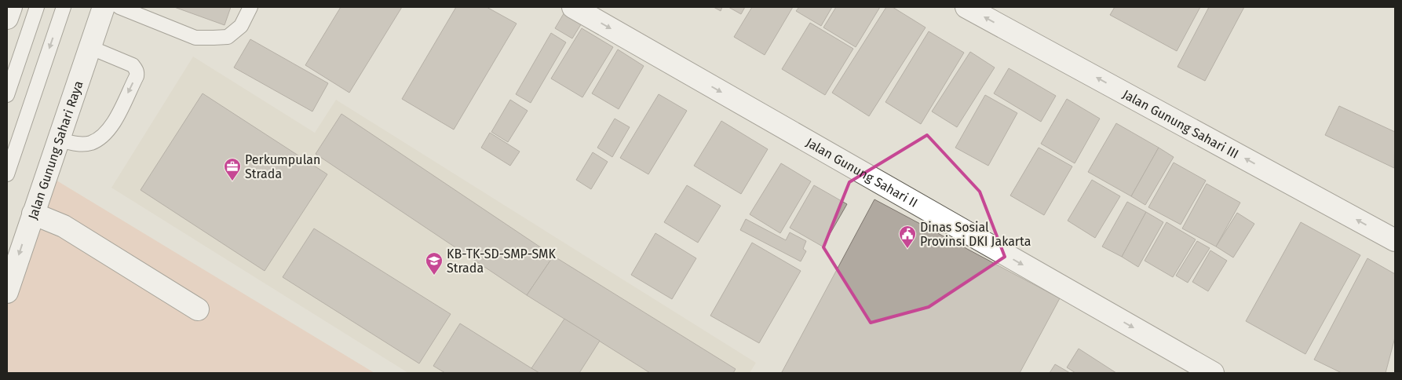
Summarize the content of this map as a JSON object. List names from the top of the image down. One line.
{"streets":{"street":["Jalan Gunung Sahari III","Jalan Gunung Sahari Raya","Jalan Gunung Sahari II"]},"one_way":["Jalan Gunung Sahari III","Jalan Gunung Sahari II"],"places":{"office":["Perkumpulan Strada"],"public building":["Dinas Sosial Provinsi DKI Jakarta"],"school or university":["KB-TK-SD-SMP-SMK Strada"]}}
